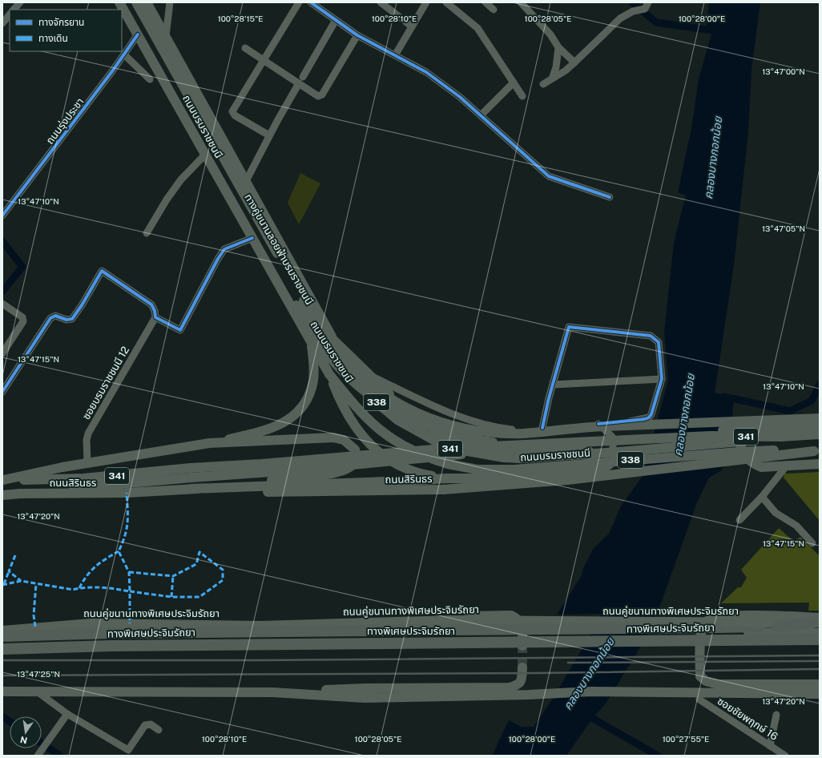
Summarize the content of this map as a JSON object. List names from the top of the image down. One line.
{"streets":{"highway":["ทางพิเศษประจิมรัถยา"],"main road":["ถนนบรมราชชนนี","ทางคู่ขนานลอยฟ้าบรมราชชนนี","338","341","ถนนสิรินธร","ถนนคู่ขนานทางพิเศษประจิมรัถยา"],"street":["ถนนรุ่งประชา","ซอยบรมราชชนนี 12","ซอยชัยพฤกษ์ 16"]},"crossings":[["ถนนรุ่งประชา","ถนนบรมราชชนนี"],["ถนนบรมราชชนนี","ถนนสิรินธร"],["ถนนคู่ขนานทางพิเศษประจิมรัถยา","ทางพิเศษประจิมรัถยา"]],"water":["คลองบางกอกน้อย"],"legend":["ทางจักรยาน","ทางเดิน"],"north":"bottom","coordinates":["100°28'15\"E","100°28'10\"E","100°28'05\"E","100°28'00\"E","13°47'00\"N","13°47'10\"N","13°47'05\"N","13°47'15\"N","13°47'20\"N","13°47'25\"N","100°27'55\"E"]}
